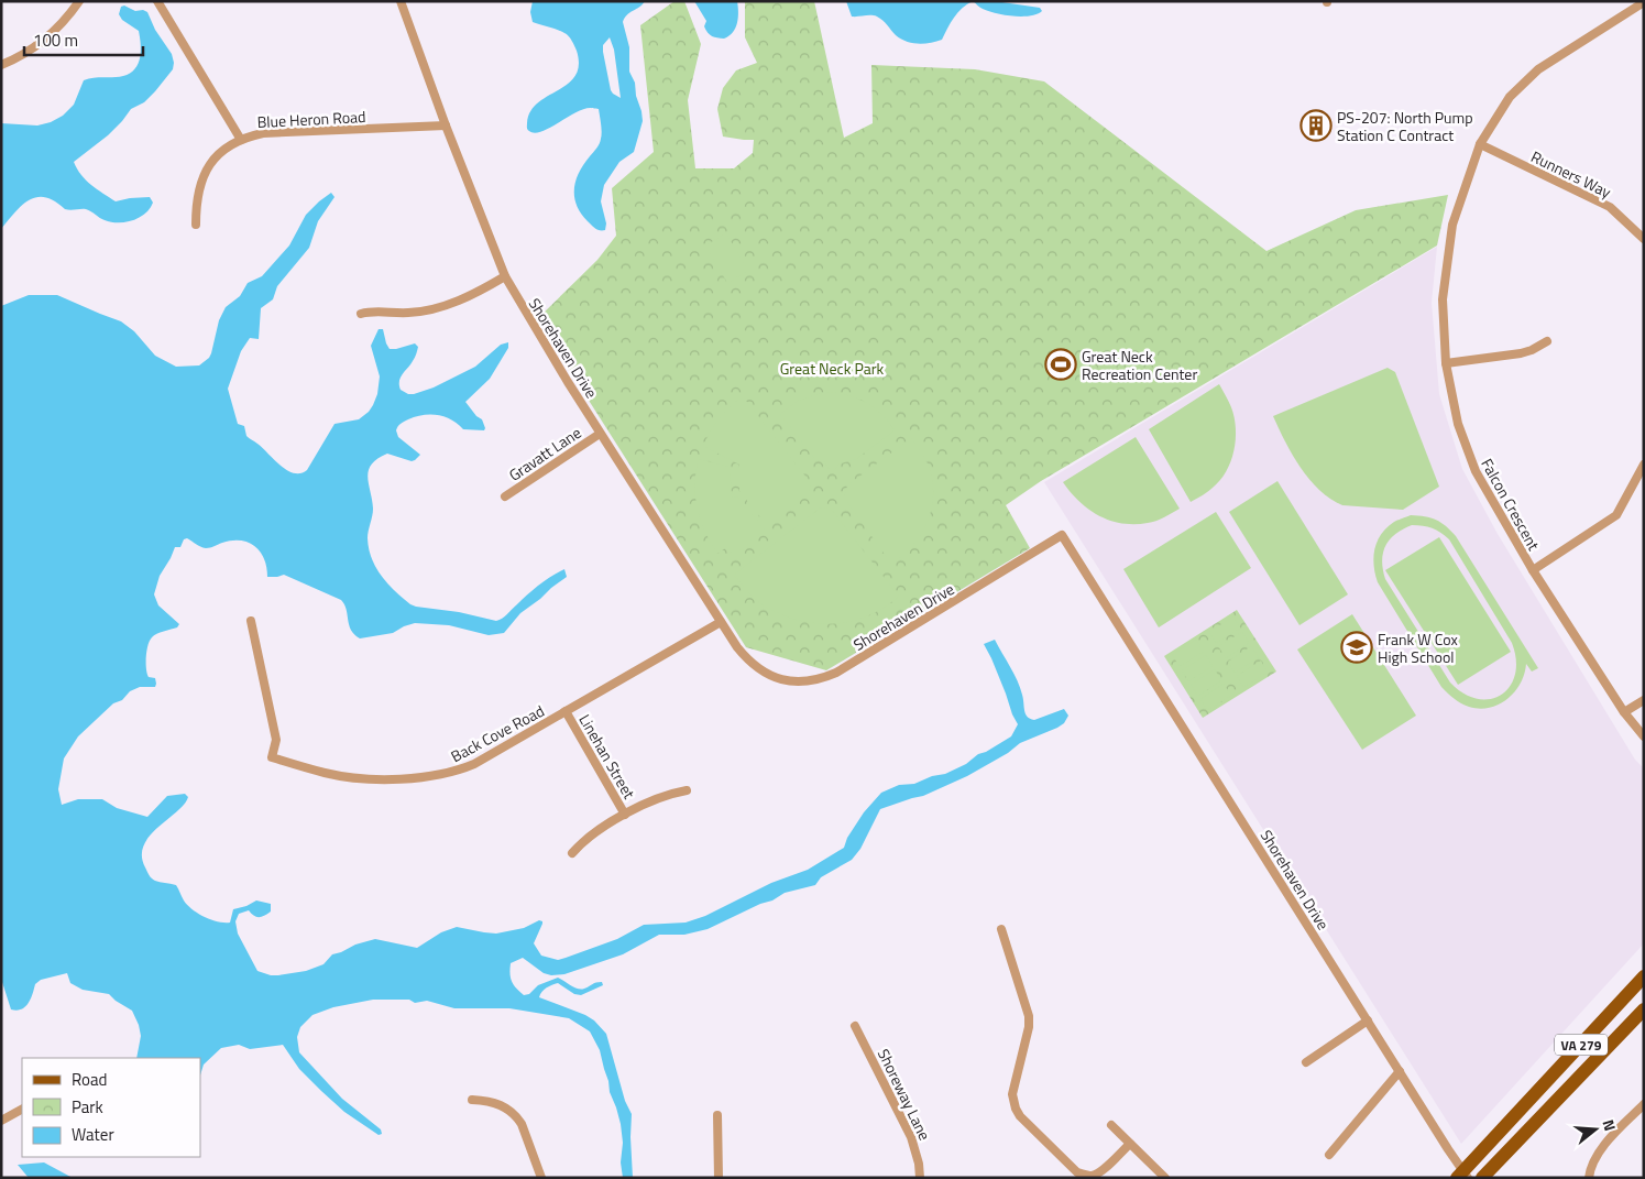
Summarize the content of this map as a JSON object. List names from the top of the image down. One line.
{"streets":{"main road":["VA 279"],"street":["Blue Heron Road","Runners Way","Shorehaven Drive","Gravatt Lane","Falcon Crescent","Back Cove Road","Linehan Street","Shoreway Lane"]},"crossings":[["Blue Heron Road","Shorehaven Drive"],["Runners Way","Falcon Crescent"],["Shorehaven Drive","Gravatt Lane"],["Shorehaven Drive","Back Cove Road"],["Shorehaven Drive","VA 279"],["Back Cove Road","Linehan Street"]],"parks":["Great Neck Park"],"places":{"building":["PS-207: North Pump Station C Contract"],"sports":["Great Neck Recreation Center"],"school or university":["Frank W Cox High School"]},"legend":["Road","Park","Water"],"scale_bar":"100 m","north":"right"}
